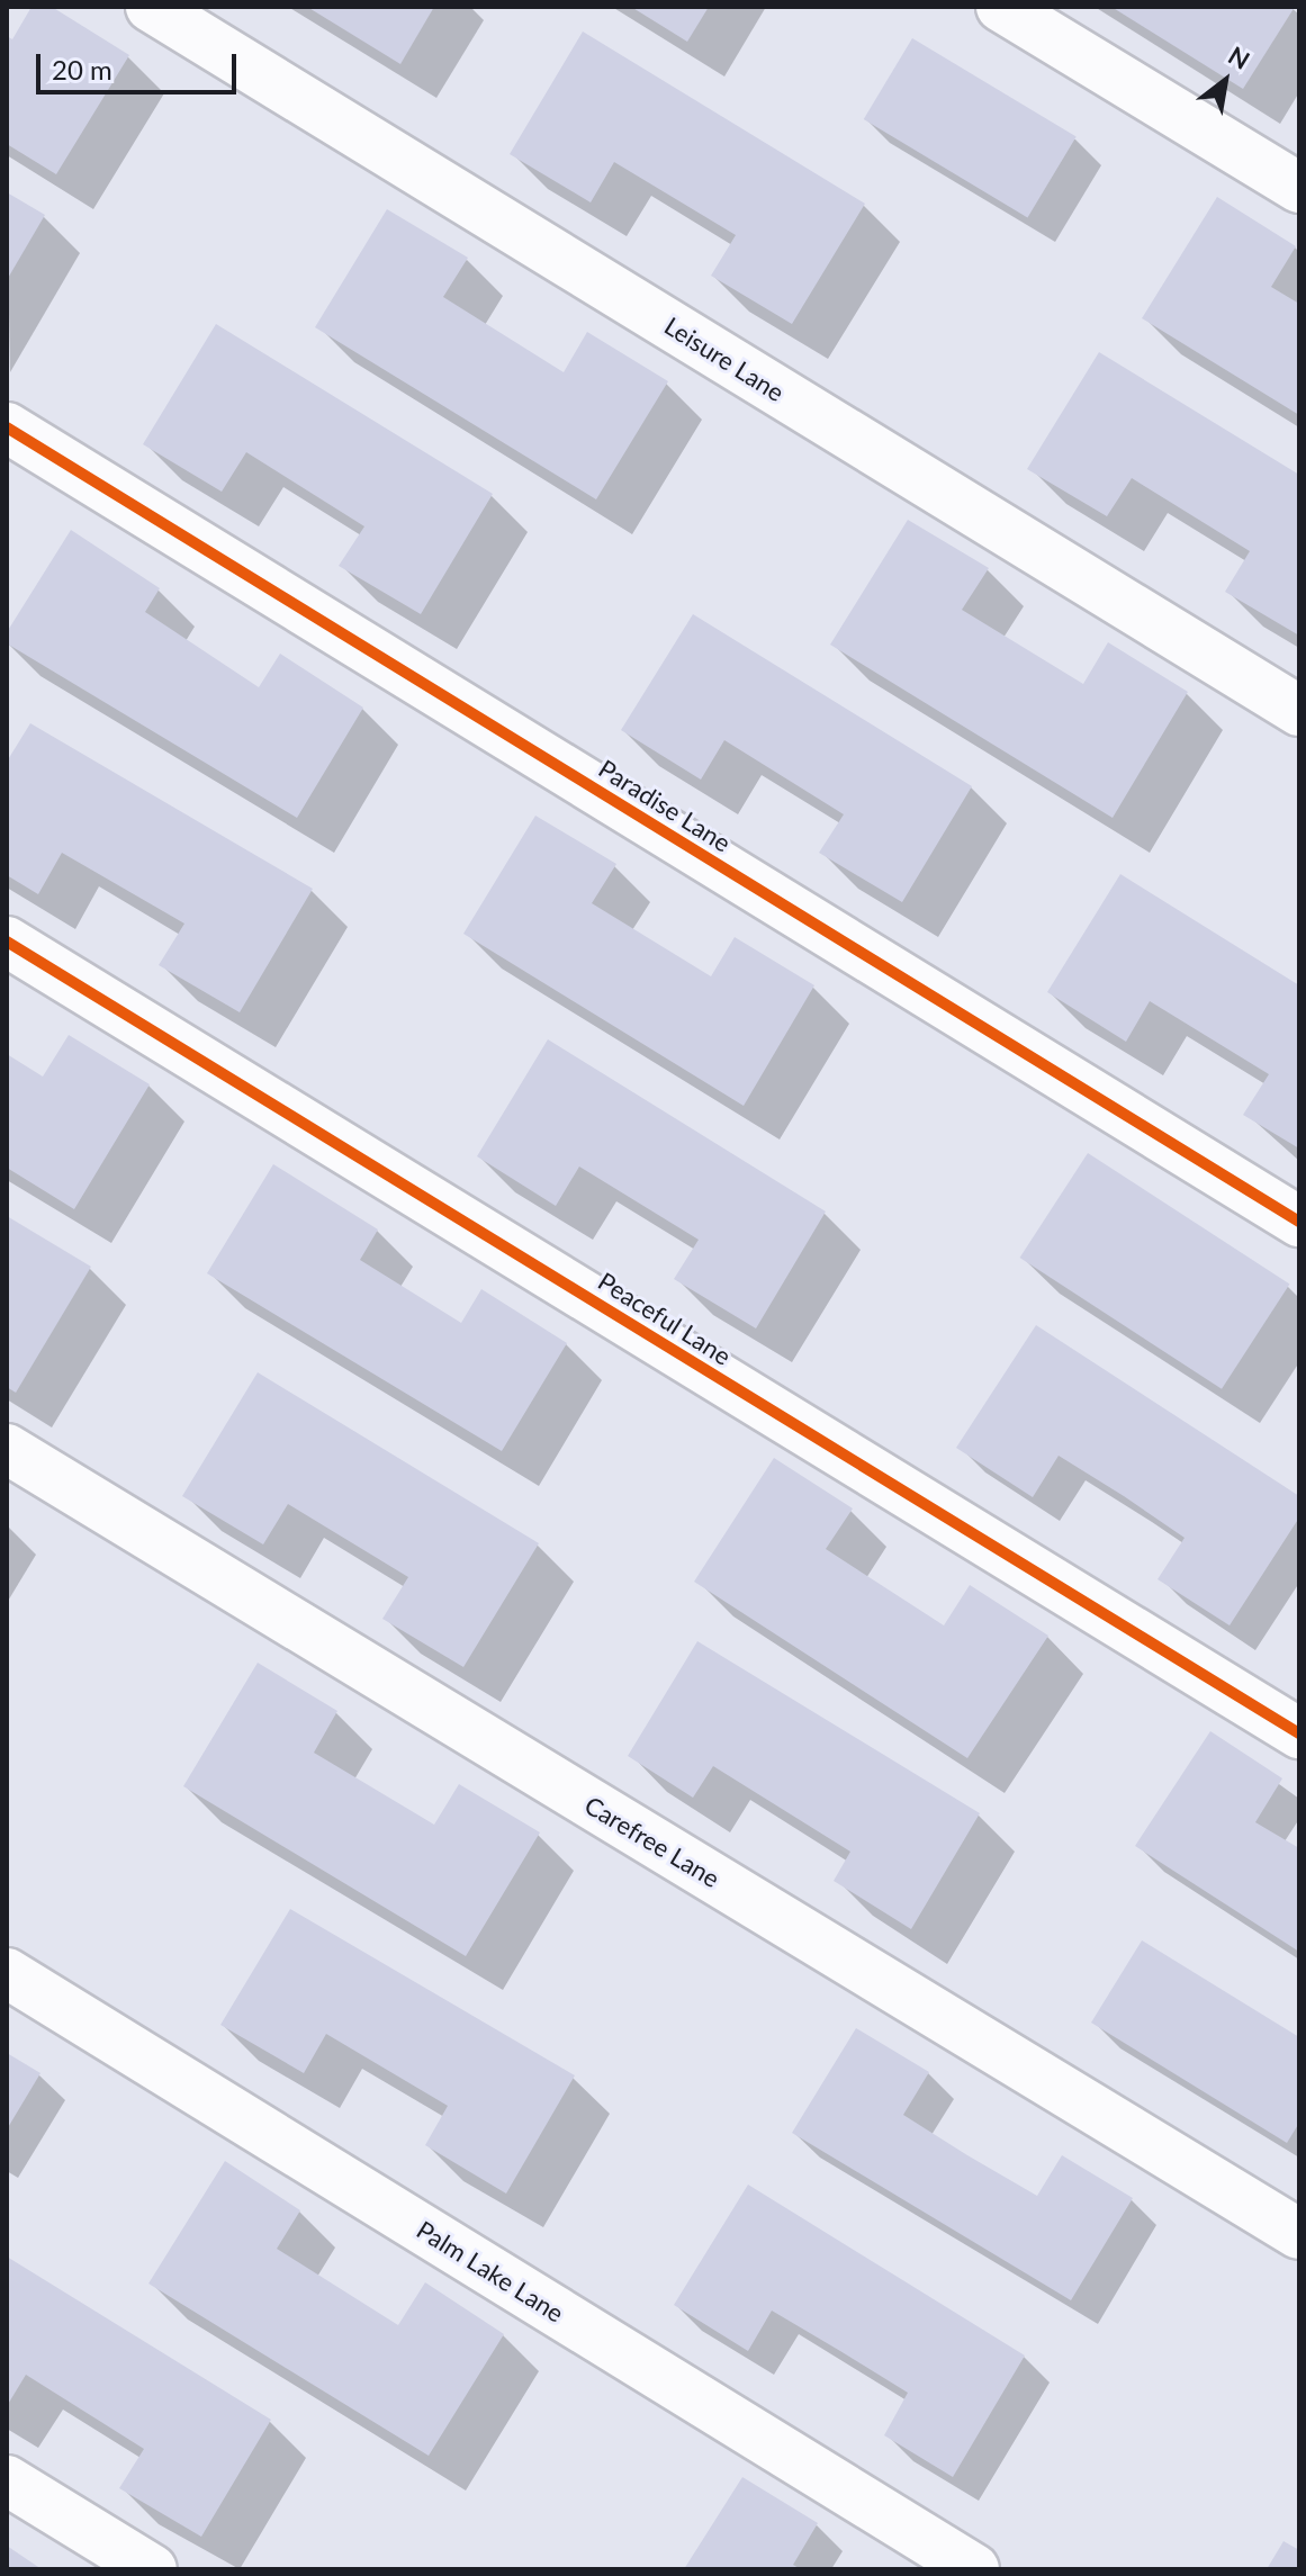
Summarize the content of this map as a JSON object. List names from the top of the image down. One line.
{"streets":{"street":["Leisure Lane","Paradise Lane","Peaceful Lane","Carefree Lane","Palm Lake Lane"]},"scale_bar":"20 m","north":"top right"}
